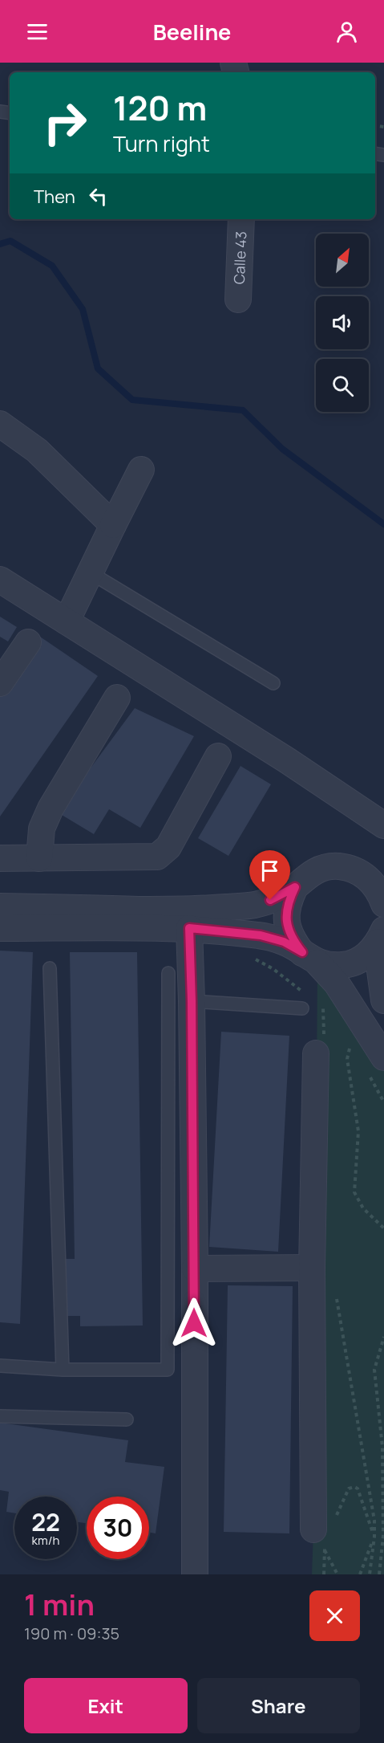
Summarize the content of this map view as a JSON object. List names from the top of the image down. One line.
{"streets":{"street":["Calle 43"]},"north":"top right","page":{"header":"Beeline","turn":["120 m","Turn right"],"then":"Then","speed":"22 km/h","limit":"30","heading":["1 min","190 m · 09:35"],"buttons":["Exit","Share"]}}
